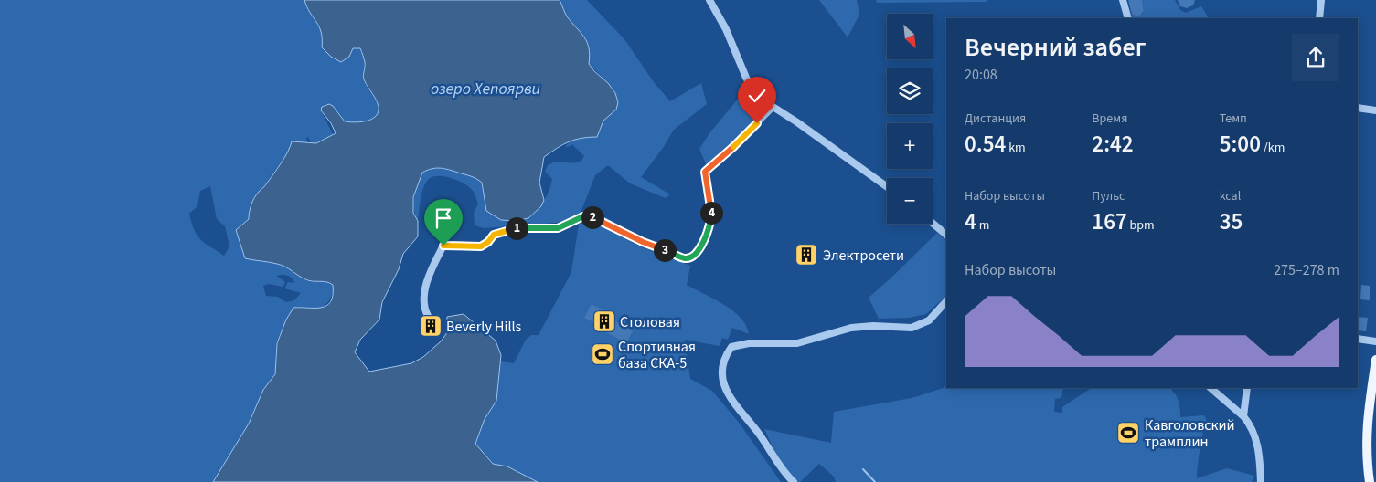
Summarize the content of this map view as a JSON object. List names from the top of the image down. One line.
{"water":["озеро Хепоярви"],"places":{"building":["Электросети","Столовая","Beverly Hills"],"sports":["Спортивная база СКА-5","Кавголовский трамплин"]},"north":"bottom right","page":{"map_buttons":["+","−"],"heading":["Вечерний забег","20:08"],"stats":[["Дистанция","0.54 km"],["Время","2:42"],["Темп","5:00 /km"],["Набор высоты","4 m"],["Пульс","167 bpm"],["kcal","35"]],"pins":["4","2","1","3"],"chart":["Набор высоты","275–278 m"]}}
